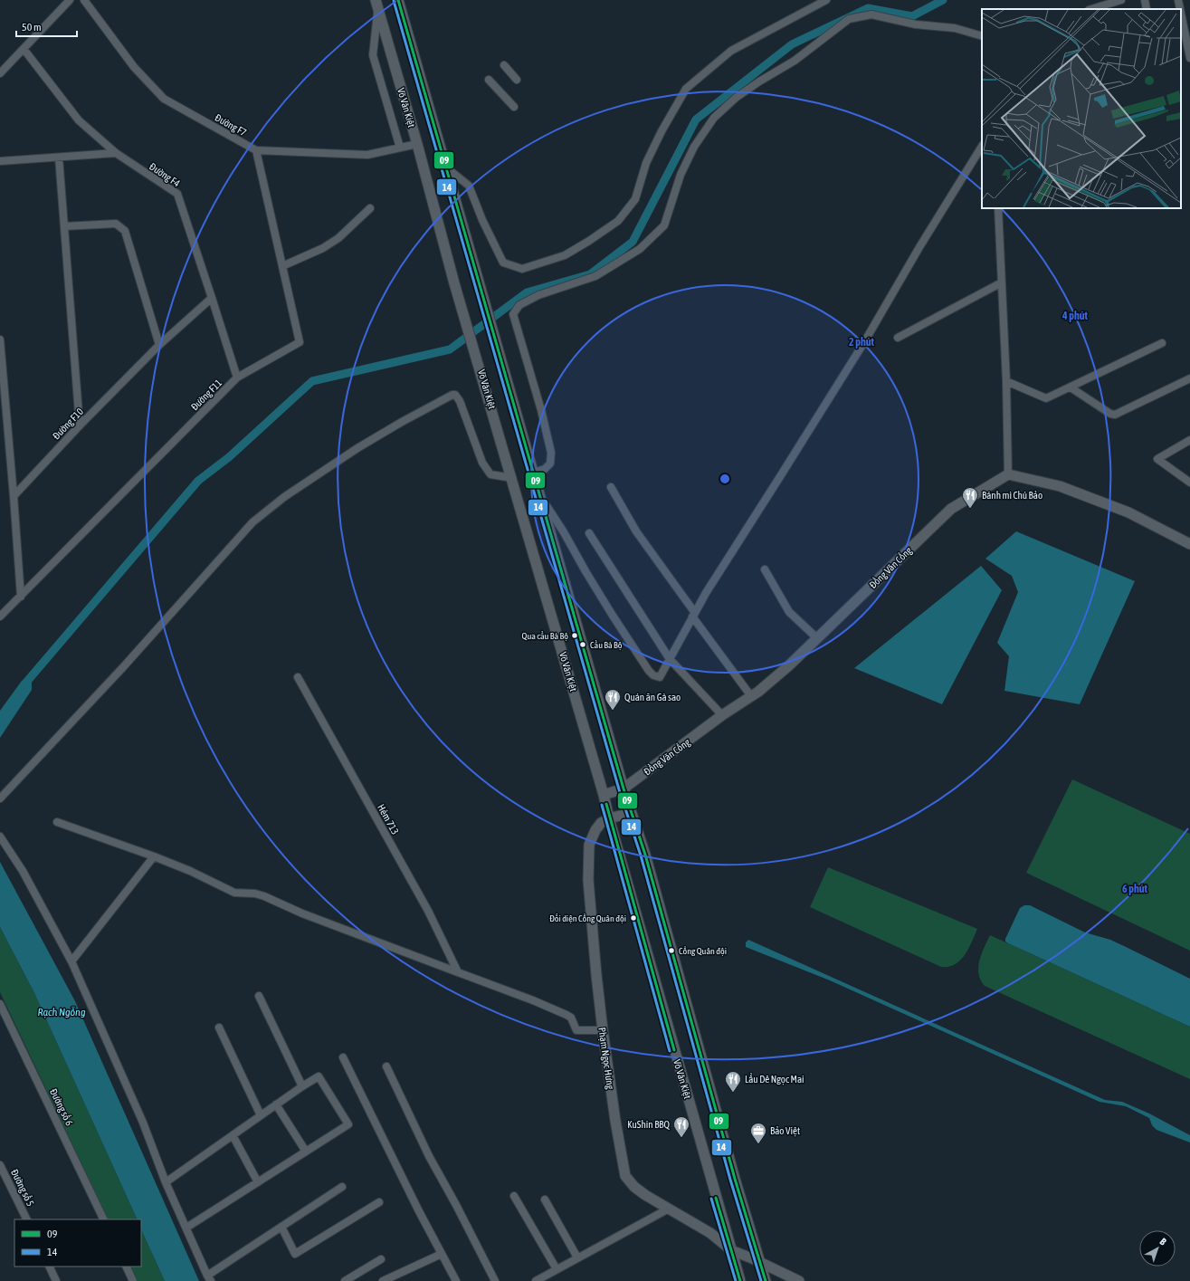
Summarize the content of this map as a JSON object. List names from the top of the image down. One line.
{"streets":{"main road":["Võ Văn Kiệt","Đồng Văn Cống","Phạm Ngọc Hưng"],"street":["Đường F7","Đường F4","Đường F11","Đường F10","Hẻm 713","Đường số 6","Đường số 5"]},"crossings":[["Võ Văn Kiệt","Đường F7"],["Võ Văn Kiệt","Đồng Văn Cống"],["Võ Văn Kiệt","Phạm Ngọc Hưng"],["Đường F7","Đường F11"],["Đường F4","Đường F11"],["Đường F4","Đường F10"]],"water":["Rạch Ngỗng"],"places":{"restaurant":["Bánh mì Chú Bảo","Quán ăn Gà sao","Lẩu Dê Ngọc Mai","KuShin BBQ"],"other":["Qua cầu Bà Bộ","Cầu Bà Bộ","Đối diện Cổng Quân đội","Cổng Quân đội"],"office":["Bảo Việt"]},"lines":["transit line 09","transit line 14"],"legend":["09","14"],"scale_bar":"50 m","north":"top right","rings":["4 phút","2 phút","6 phút"]}
